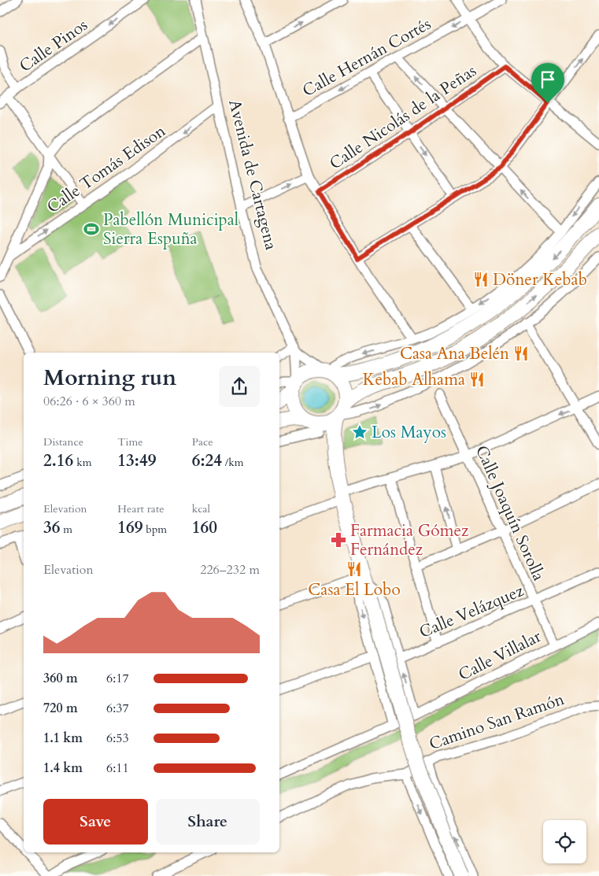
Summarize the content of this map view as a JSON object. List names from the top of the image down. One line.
{"streets":{"street":["Calle Pinos","Calle Hernán Cortés","Calle Nicolás de la Peñas","Calle Tomás Edison","Avenida de Cartagena","Calle Joaquín Sorolla","Calle Velázquez","Calle Villalar","Camino San Ramón"]},"crossings":[["Calle Tomás Edison","Avenida de Cartagena"],["Calle Joaquín Sorolla","Calle Velázquez"],["Calle Joaquín Sorolla","Calle Villalar"]],"places":{"sports":["Pabellón Municipal Sierra Espuña"],"restaurant":["Döner Kebab","Casa Ana Belén","Kebab Alhama","Casa El Lobo"],"place":["Los Mayos"],"pharmacy":["Farmacia Gómez Fernández"]},"page":{"heading":["Morning run","06:26 · 6 × 360 m"],"stats":[["Distance","2.16 km"],["Time","13:49"],["Pace","6:24 /km"],["Elevation","36 m"],["Heart rate","169 bpm"],["kcal","160"]],"chart":["Elevation","226–232 m"],"list":[{"name":"360 m","note":"6:17"},{"name":"720 m","note":"6:37"},{"name":"1.1 km","note":"6:53"},{"name":"1.4 km","note":"6:11"}],"buttons":["Save","Share"]}}
